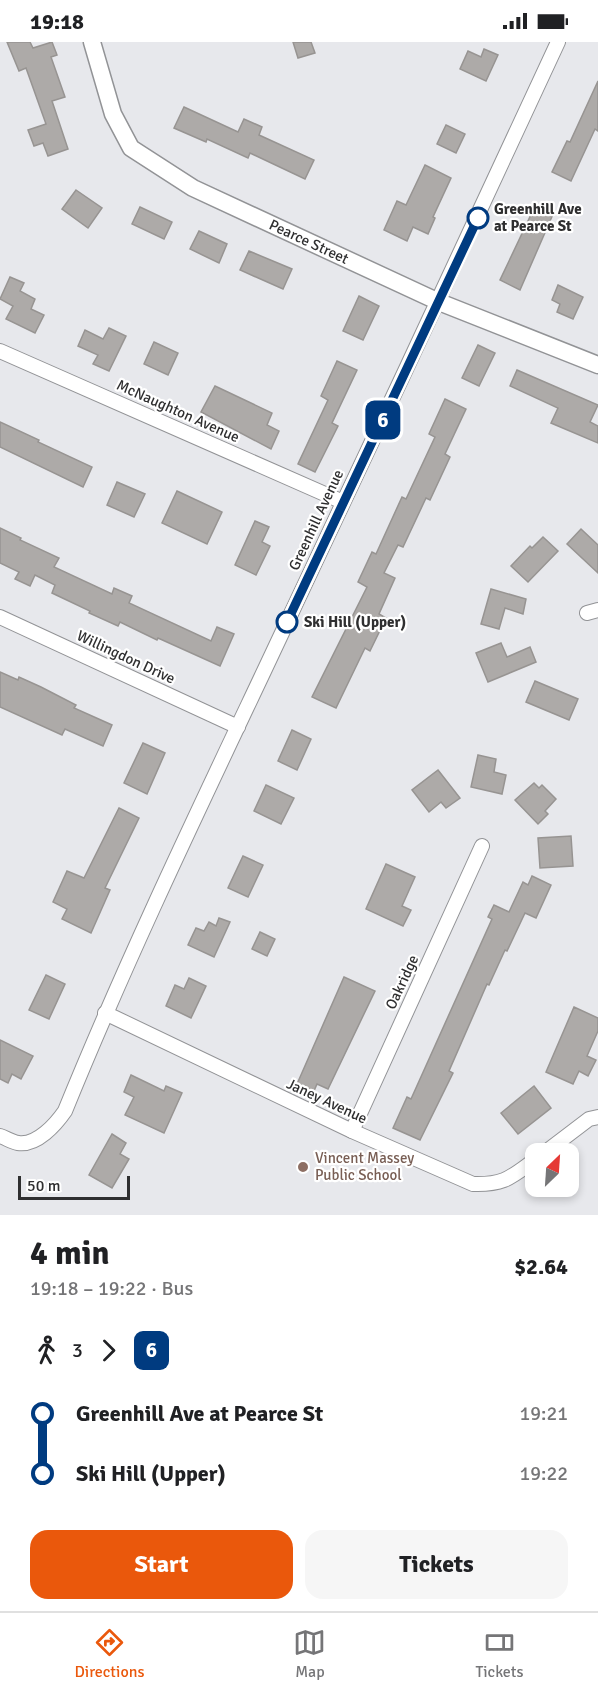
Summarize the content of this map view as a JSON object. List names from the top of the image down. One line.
{"streets":{"street":["Pearce Street","McNaughton Avenue","Greenhill Avenue","Willingdon Drive","Oakridge","Janey Avenue"]},"crossings":[["Pearce Street","Greenhill Avenue"],["McNaughton Avenue","Greenhill Avenue"],["Greenhill Avenue","Willingdon Drive"],["Greenhill Avenue","Janey Avenue"],["Oakridge","Janey Avenue"]],"places":["Greenhill Ave at Pearce St","Ski Hill (Upper)","Vincent Massey Public School"],"lines":["bus line 6"],"scale_bar":"50 m","north":"top right","page":{"status":"19:18","on_map":"6","scale":"50 m","heading":["4 min","19:18 – 19:22 · Bus","$2.64"],"legs":["3","6"],"list":[{"name":"Greenhill Ave at Pearce St","value":"19:21"},{"name":"Ski Hill (Upper)","value":"19:22"}],"buttons":["Start","Tickets"],"tabs":["Directions","Map","Tickets"]}}
